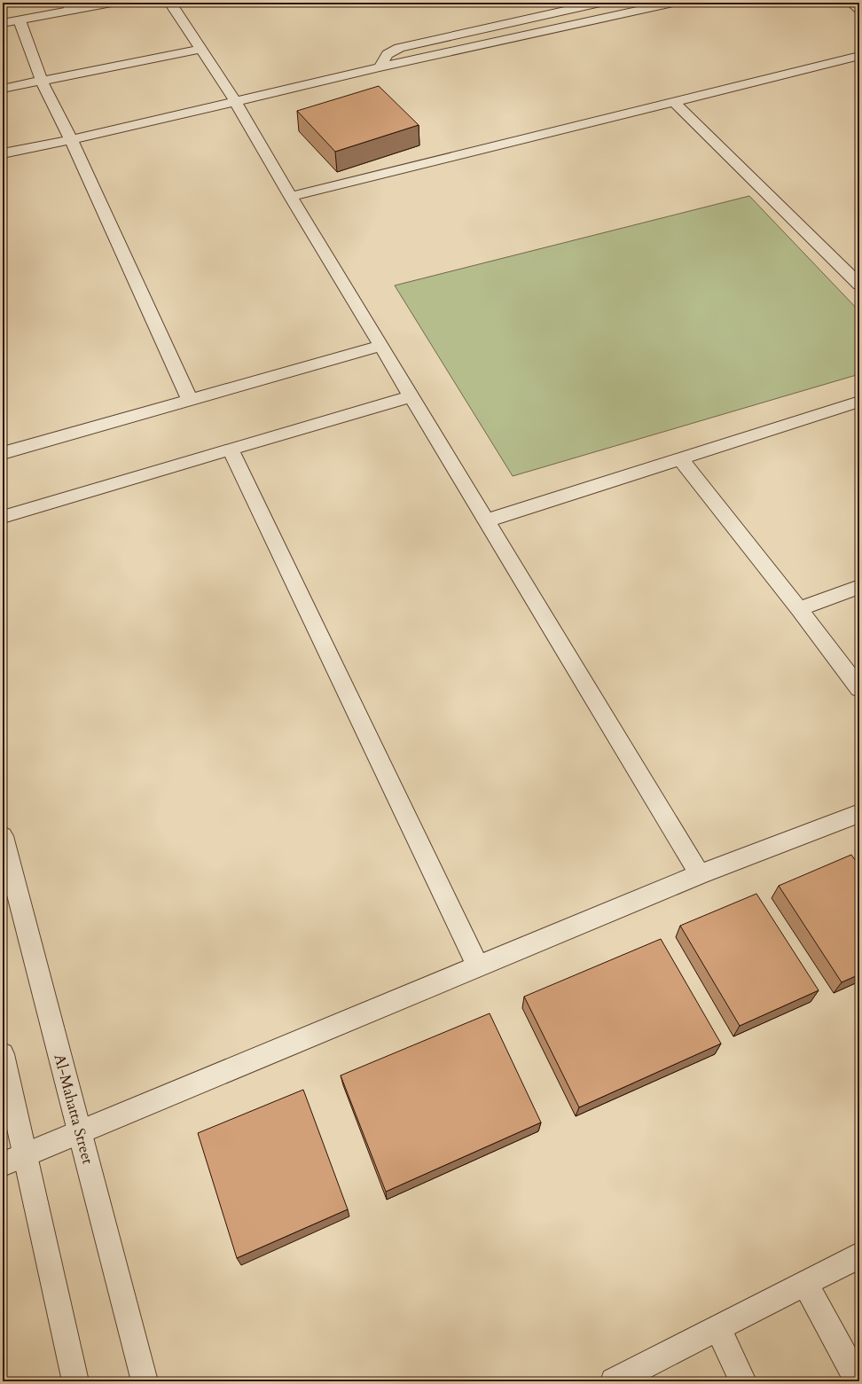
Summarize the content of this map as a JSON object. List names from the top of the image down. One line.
{"streets":{"street":["Al-Mahatta Street"]}}
